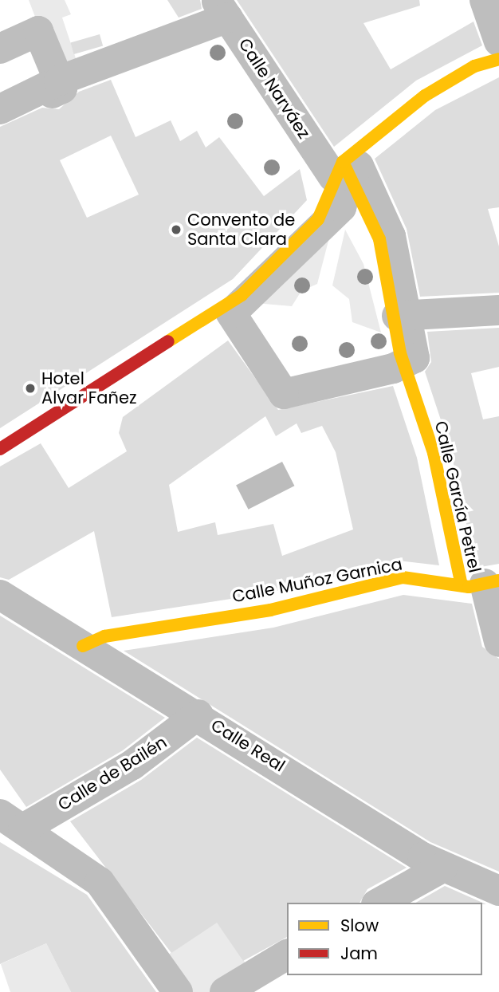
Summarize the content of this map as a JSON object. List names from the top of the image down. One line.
{"streets":{"street":["Calle Narváez","Calle García Petrel","Calle Muñoz Garnica","Calle Real","Calle de Bailén"]},"crossings":[["Calle García Petrel","Calle Muñoz Garnica"],["Calle Muñoz Garnica","Calle Real"],["Calle Real","Calle de Bailén"]],"places":["Convento de Santa Clara","Hotel Alvar Fañez"],"legend":["Slow","Jam"]}
